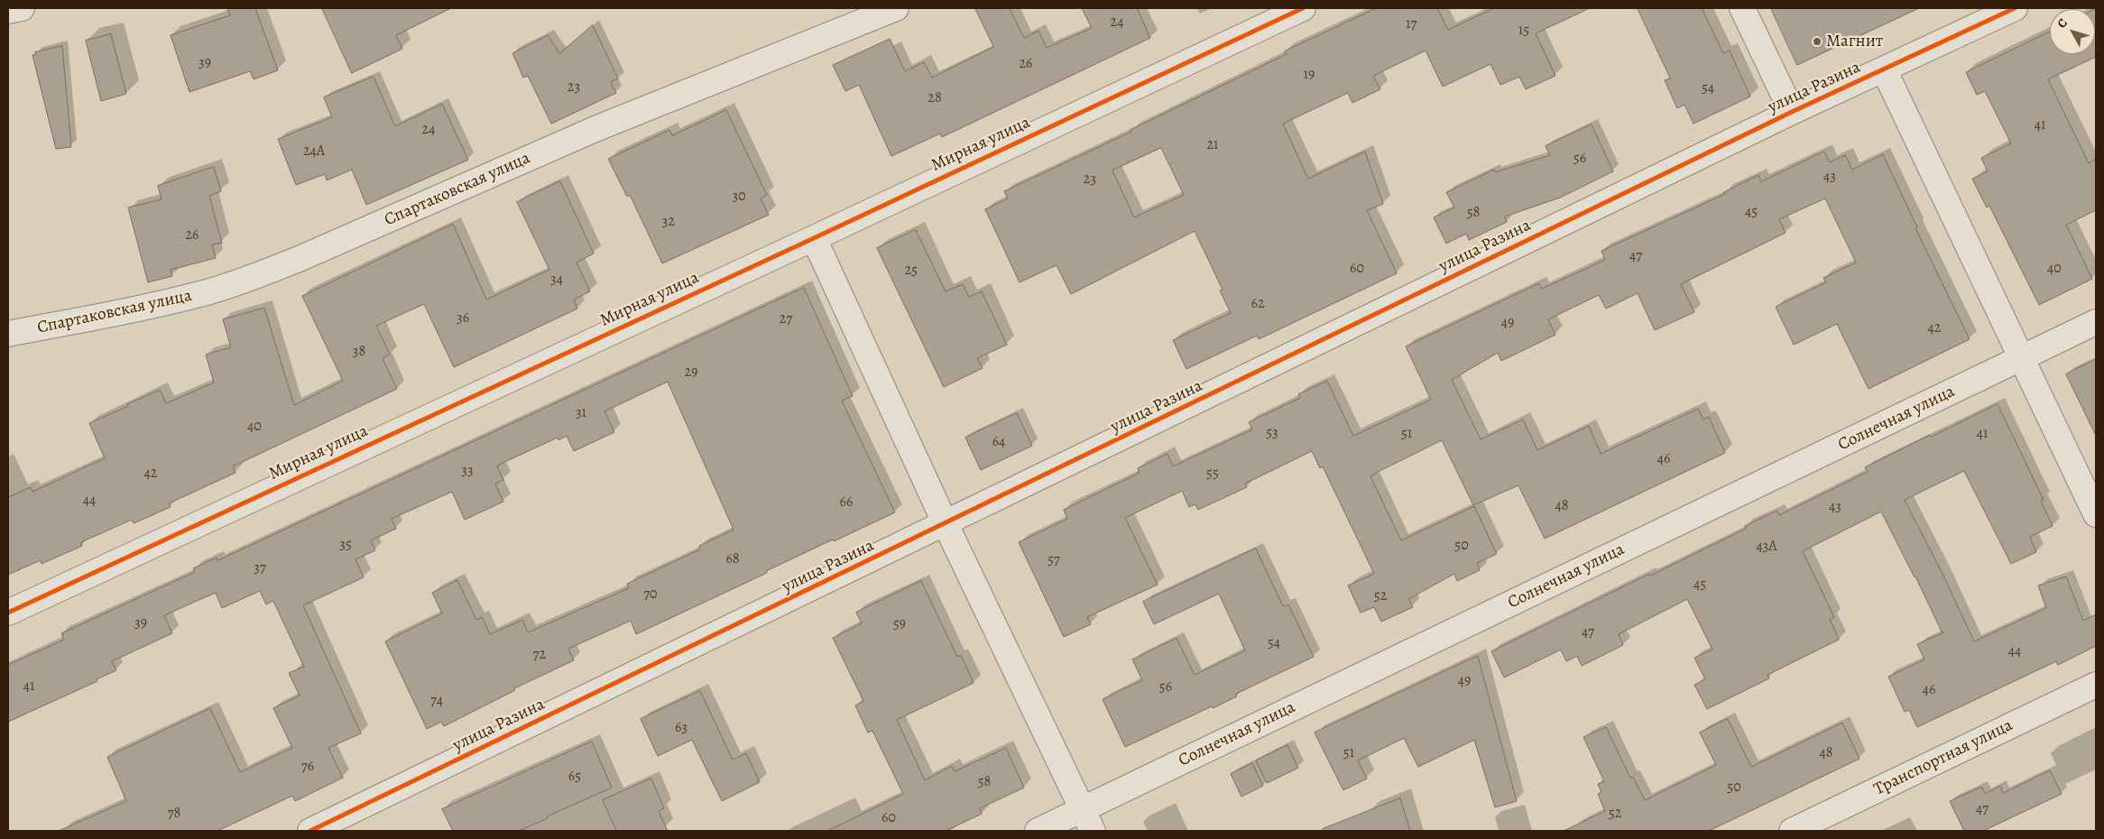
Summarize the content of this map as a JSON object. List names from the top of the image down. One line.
{"streets":{"street":["улица Разина","Мирная улица","Спартаковская улица","Солнечная улица","Транспортная улица"]},"places":["Магнит"],"house_numbers":["24","17","15","39","26","19","23","54","28","41","24","21","24А","56","43","23","30","45","58","32","26","47","60","40","25","34","62","36","27","49","42","38","29","31","40","53","51","41","64","46","33","42","55","44","66","48","43","35","50","43А","68","57","37","45","70","52","39","59","47","54","44","72","49","41","56","46","74","63","51","48","76","65","58","50","47","78","52","60"],"north":"top left"}
